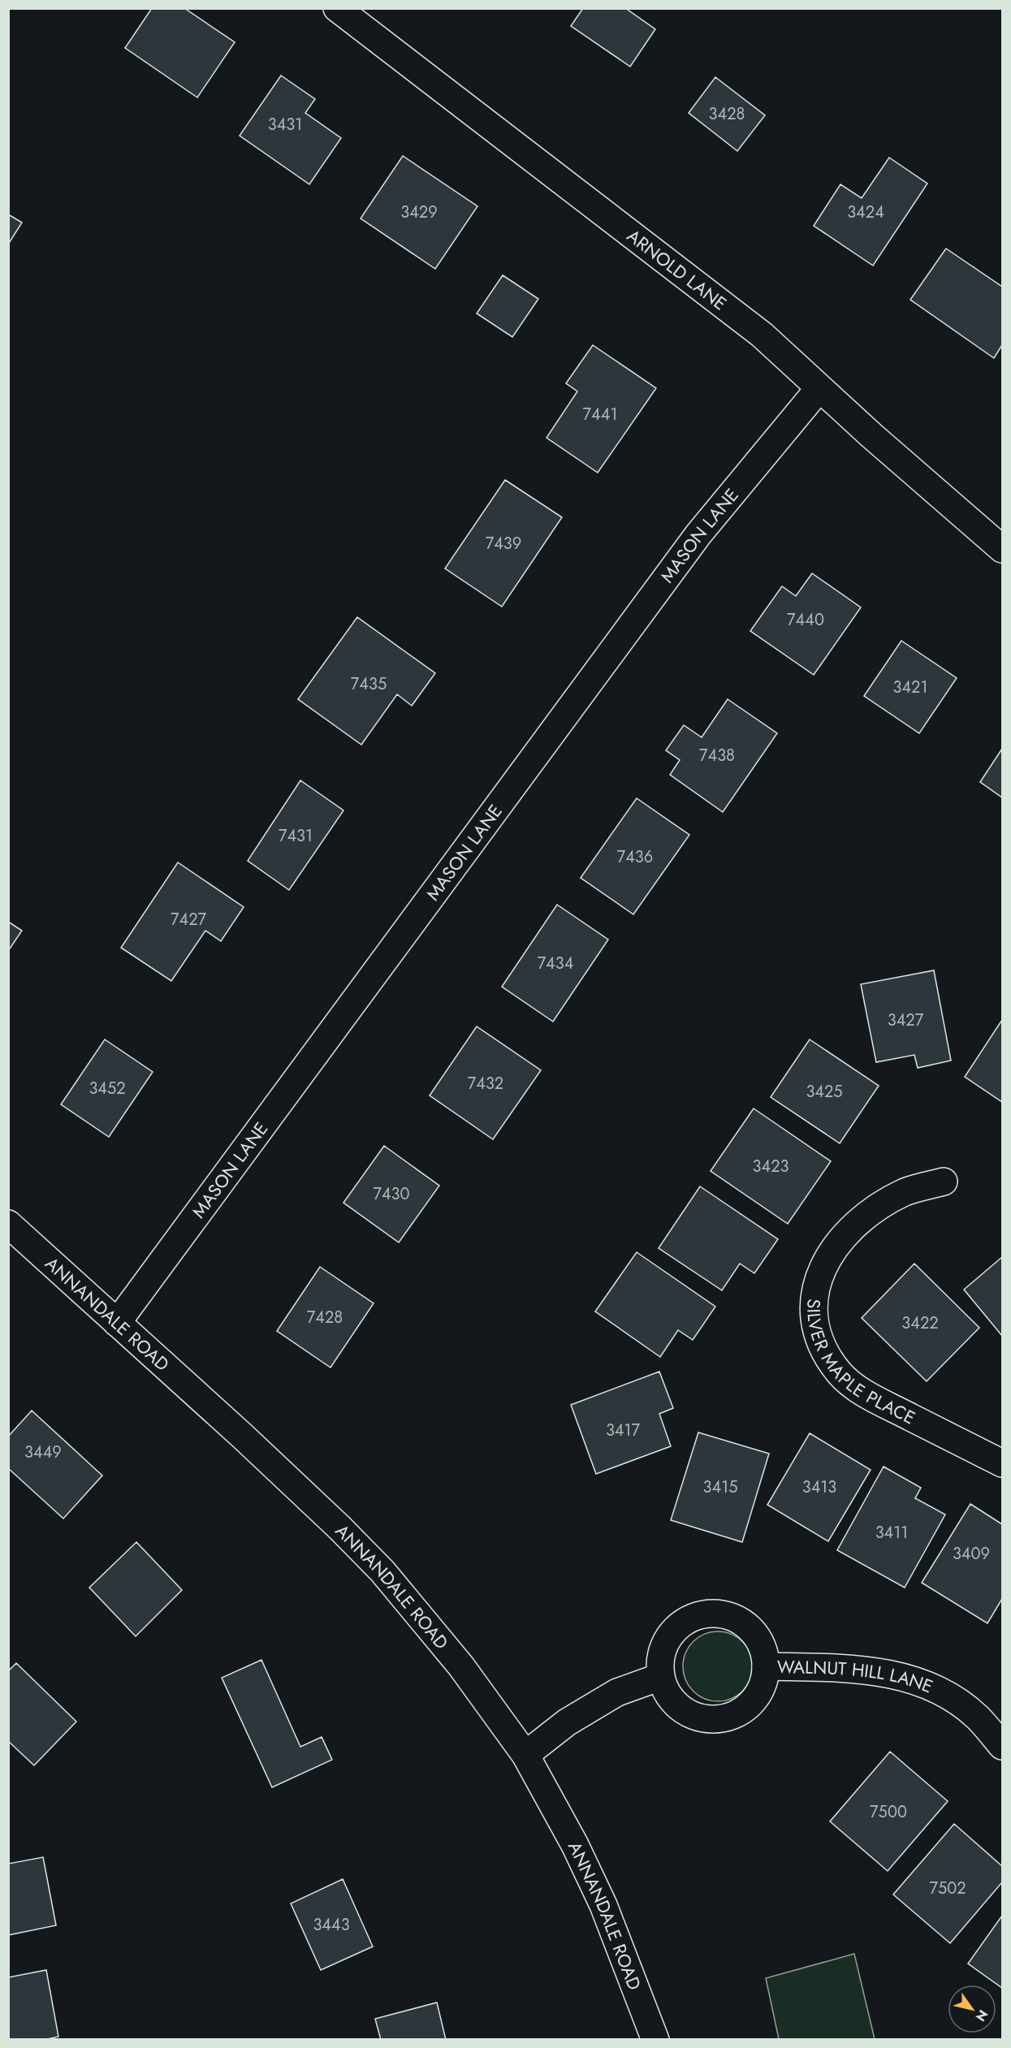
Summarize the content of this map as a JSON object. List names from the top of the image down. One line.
{"streets":{"street":["ARNOLD LANE","MASON LANE","ANNANDALE ROAD","SILVER MAPLE PLACE","WALNUT HILL LANE"]},"crossings":[["ARNOLD LANE","MASON LANE"],["MASON LANE","ANNANDALE ROAD"]],"house_numbers":["3428","3431","3429","3424","7441","7439","7440","7435","3421","7438","7431","7436","7427","7434","3427","7432","3452","3425","3423","7430","7428","3422","3417","3449","3415","3413","3411","3409","7500","7502","3443"],"north":"bottom right"}
